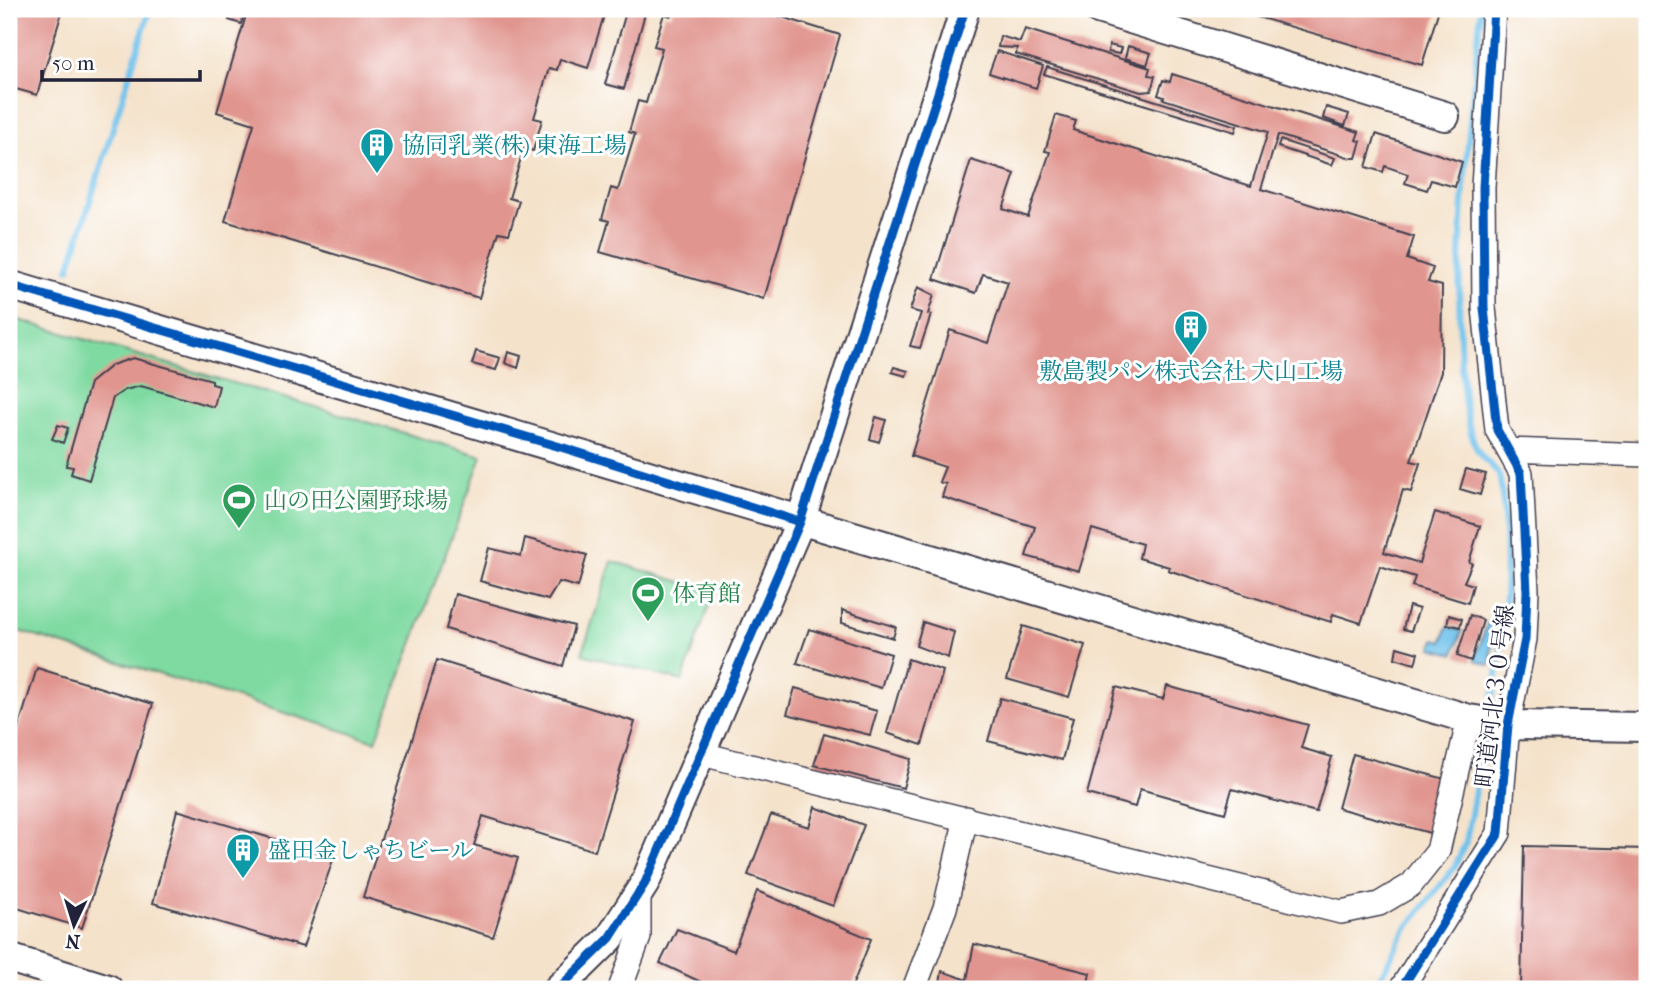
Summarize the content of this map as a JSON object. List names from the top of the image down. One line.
{"streets":{"street":["町道河北３０号線"]},"places":{"building":["協同乳業(株) 東海工場","敷島製パン株式会社 犬山工場","盛田金しゃちビール"],"sports":["山の田公園野球場","体育館"]},"scale_bar":"50 m","north":"bottom"}
